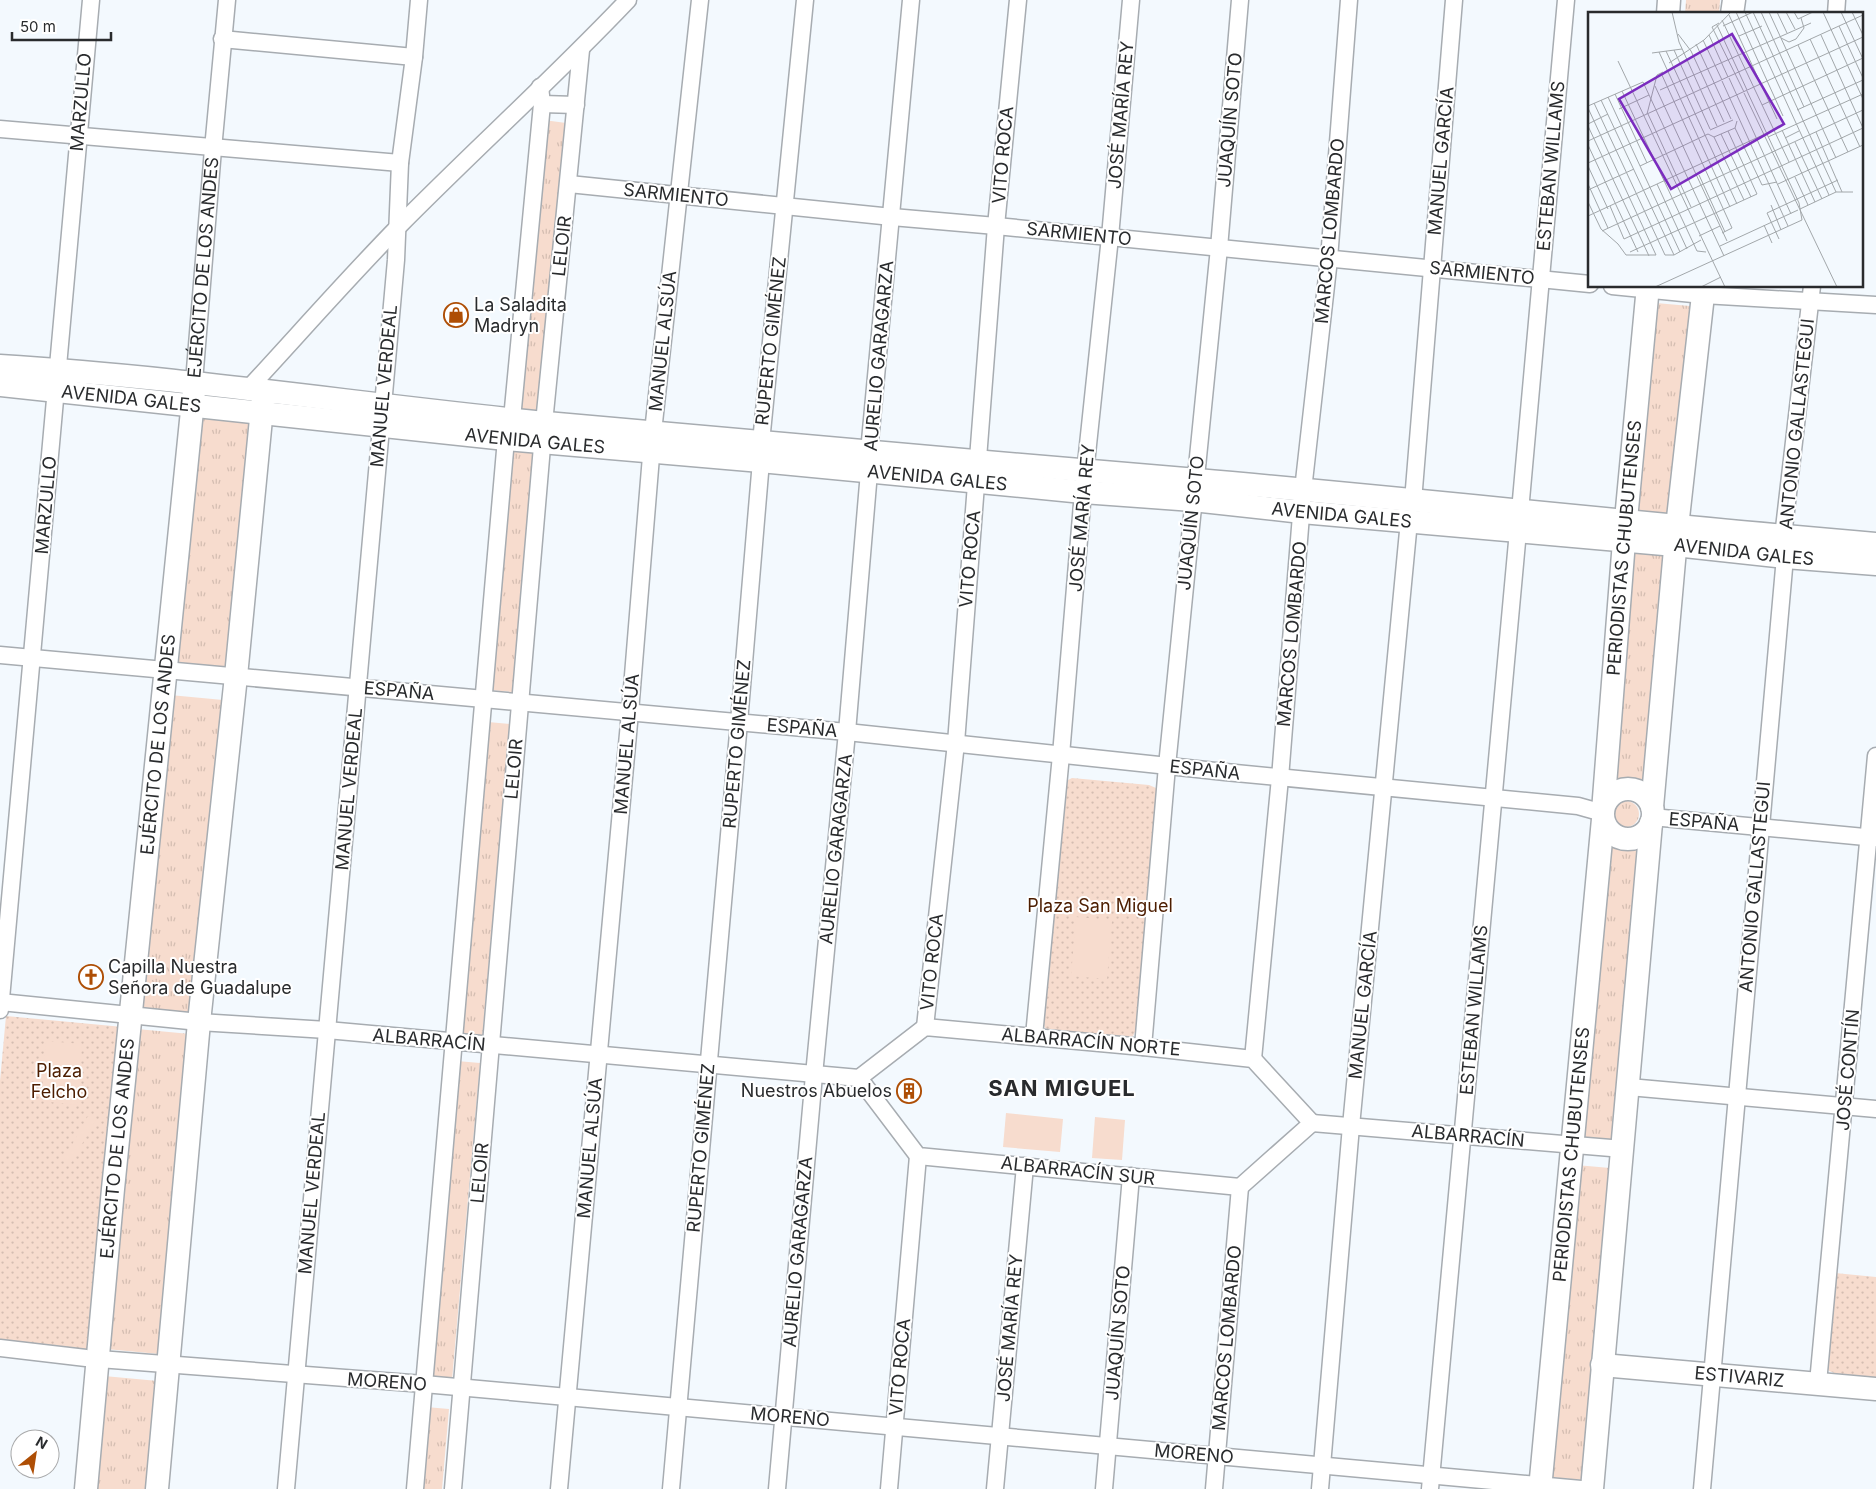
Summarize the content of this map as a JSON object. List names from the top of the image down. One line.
{"streets":{"street":["MARZULLO","JOSÉ MARÍA REY","JUAQUÍN SOTO","VITO ROCA","MANUEL GARCÍA","ESTEBAN WILLAMS","SARMIENTO","MARCOS LOMBARDO","LELOIR","EJÉRCITO DE LOS ANDES","MANUEL ALSÚA","RUPERTO GIMÉNEZ","AURELIO GARAGARZA","MANUEL VERDEAL","AVENIDA GALES","ANTONIO GALLASTEGUI","PERIODISTAS CHUBUTENSES","ESPAÑA","ALBARRACÍN","ALBARRACÍN NORTE","JOSÉ CONTÍN","ALBARRACÍN SUR","ESTIVARIZ","MORENO"]},"crossings":[["MARZULLO","AVENIDA GALES"],["MARZULLO","ESPAÑA"],["MARZULLO","ALBARRACÍN"],["JOSÉ MARÍA REY","SARMIENTO"],["JOSÉ MARÍA REY","AVENIDA GALES"],["JOSÉ MARÍA REY","ESPAÑA"],["JOSÉ MARÍA REY","ALBARRACÍN NORTE"],["JOSÉ MARÍA REY","ALBARRACÍN SUR"],["JOSÉ MARÍA REY","MORENO"],["JUAQUÍN SOTO","SARMIENTO"],["JUAQUÍN SOTO","AVENIDA GALES"],["JUAQUÍN SOTO","ESPAÑA"],["JUAQUÍN SOTO","ALBARRACÍN NORTE"],["JUAQUÍN SOTO","ALBARRACÍN SUR"],["JUAQUÍN SOTO","MORENO"],["VITO ROCA","SARMIENTO"],["VITO ROCA","AVENIDA GALES"],["VITO ROCA","ESPAÑA"],["VITO ROCA","ALBARRACÍN NORTE"],["VITO ROCA","ALBARRACÍN SUR"],["VITO ROCA","MORENO"],["MANUEL GARCÍA","SARMIENTO"],["MANUEL GARCÍA","AVENIDA GALES"],["MANUEL GARCÍA","ESPAÑA"],["MANUEL GARCÍA","ALBARRACÍN"],["MANUEL GARCÍA","MORENO"],["ESTEBAN WILLAMS","SARMIENTO"],["ESTEBAN WILLAMS","AVENIDA GALES"],["ESTEBAN WILLAMS","ESPAÑA"],["ESTEBAN WILLAMS","ALBARRACÍN"],["ESTEBAN WILLAMS","MORENO"],["SARMIENTO","MARCOS LOMBARDO"],["SARMIENTO","LELOIR"],["SARMIENTO","MANUEL ALSÚA"],["SARMIENTO","RUPERTO GIMÉNEZ"],["SARMIENTO","AURELIO GARAGARZA"],["MARCOS LOMBARDO","AVENIDA GALES"],["MARCOS LOMBARDO","ESPAÑA"],["MARCOS LOMBARDO","ALBARRACÍN NORTE"],["MARCOS LOMBARDO","ALBARRACÍN SUR"],["MARCOS LOMBARDO","MORENO"],["LELOIR","AVENIDA GALES"],["LELOIR","ESPAÑA"],["LELOIR","ALBARRACÍN"],["LELOIR","MORENO"],["EJÉRCITO DE LOS ANDES","AVENIDA GALES"],["EJÉRCITO DE LOS ANDES","ESPAÑA"],["EJÉRCITO DE LOS ANDES","ALBARRACÍN"],["EJÉRCITO DE LOS ANDES","MORENO"],["MANUEL ALSÚA","AVENIDA GALES"],["MANUEL ALSÚA","ESPAÑA"],["MANUEL ALSÚA","ALBARRACÍN"],["MANUEL ALSÚA","MORENO"],["RUPERTO GIMÉNEZ","AVENIDA GALES"],["RUPERTO GIMÉNEZ","ESPAÑA"],["RUPERTO GIMÉNEZ","ALBARRACÍN"],["RUPERTO GIMÉNEZ","MORENO"],["AURELIO GARAGARZA","AVENIDA GALES"],["AURELIO GARAGARZA","ESPAÑA"],["AURELIO GARAGARZA","ALBARRACÍN"],["AURELIO GARAGARZA","MORENO"],["MANUEL VERDEAL","AVENIDA GALES"],["MANUEL VERDEAL","ESPAÑA"],["MANUEL VERDEAL","ALBARRACÍN"],["MANUEL VERDEAL","MORENO"],["AVENIDA GALES","ANTONIO GALLASTEGUI"],["AVENIDA GALES","PERIODISTAS CHUBUTENSES"],["ANTONIO GALLASTEGUI","ESPAÑA"],["ANTONIO GALLASTEGUI","ESTIVARIZ"],["PERIODISTAS CHUBUTENSES","ESPAÑA"],["PERIODISTAS CHUBUTENSES","ALBARRACÍN"],["PERIODISTAS CHUBUTENSES","MORENO"],["ESPAÑA","JOSÉ CONTÍN"],["JOSÉ CONTÍN","ESTIVARIZ"]],"districts":["SAN MIGUEL"],"parks":["Plaza San Miguel","Plaza Felcho"],"places":{"shop":["La Saladita Madryn"],"church":["Capilla Nuestra Señora de Guadalupe"],"building":["Nuestros Abuelos"]},"scale_bar":"50 m","north":"top right"}
